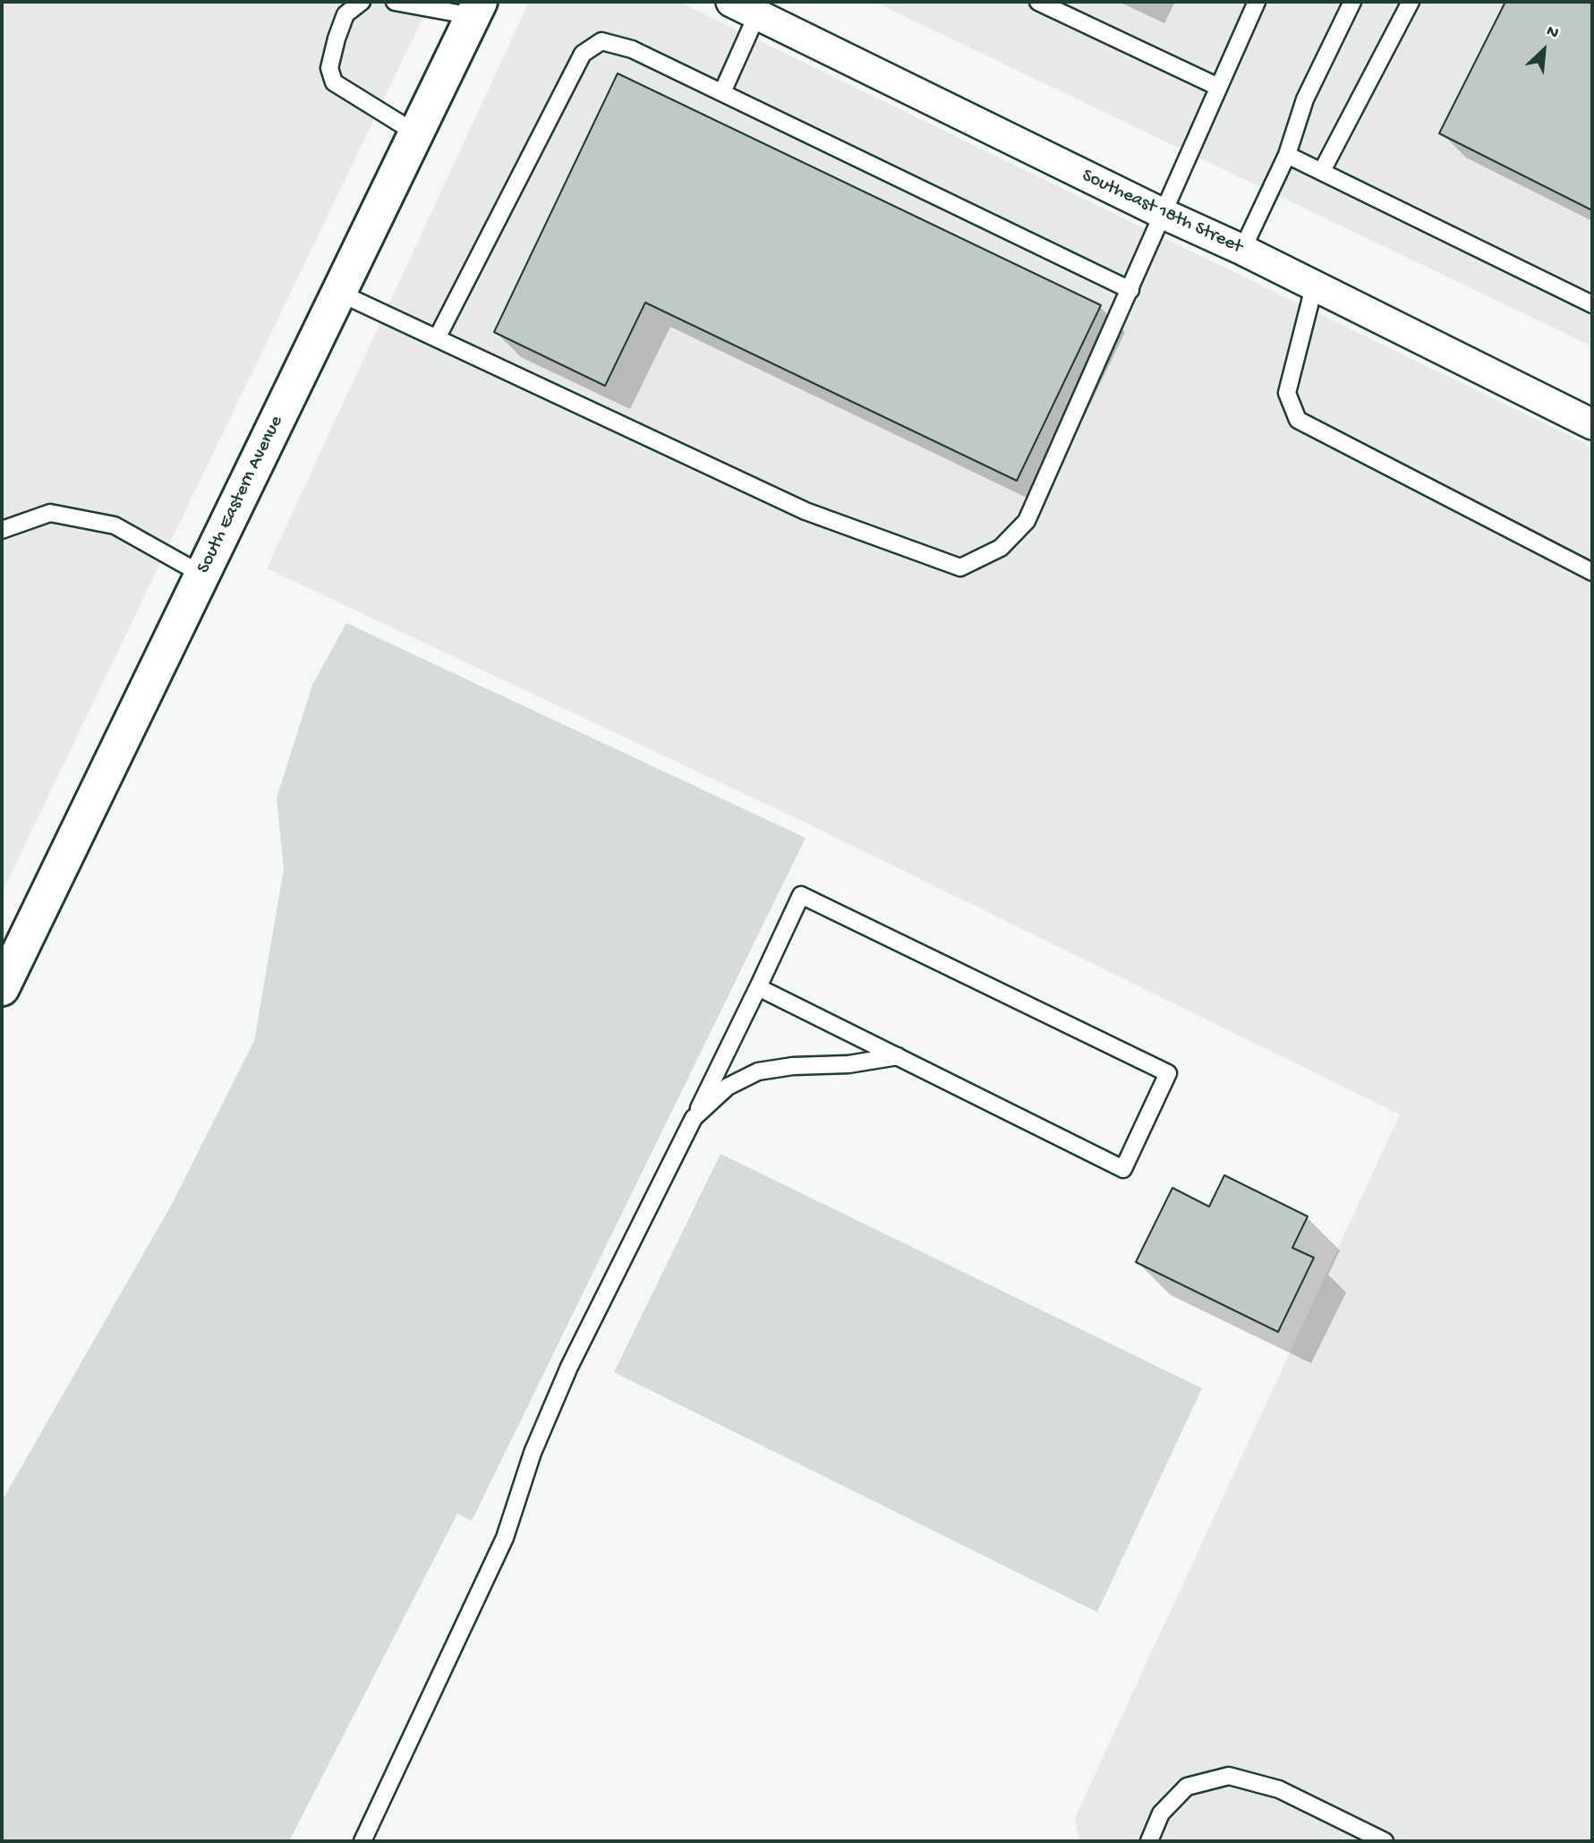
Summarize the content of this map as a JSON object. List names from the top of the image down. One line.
{"streets":{"main road":["South Eastern Avenue"],"street":["Southeast 18th Street"]},"north":"top right"}
